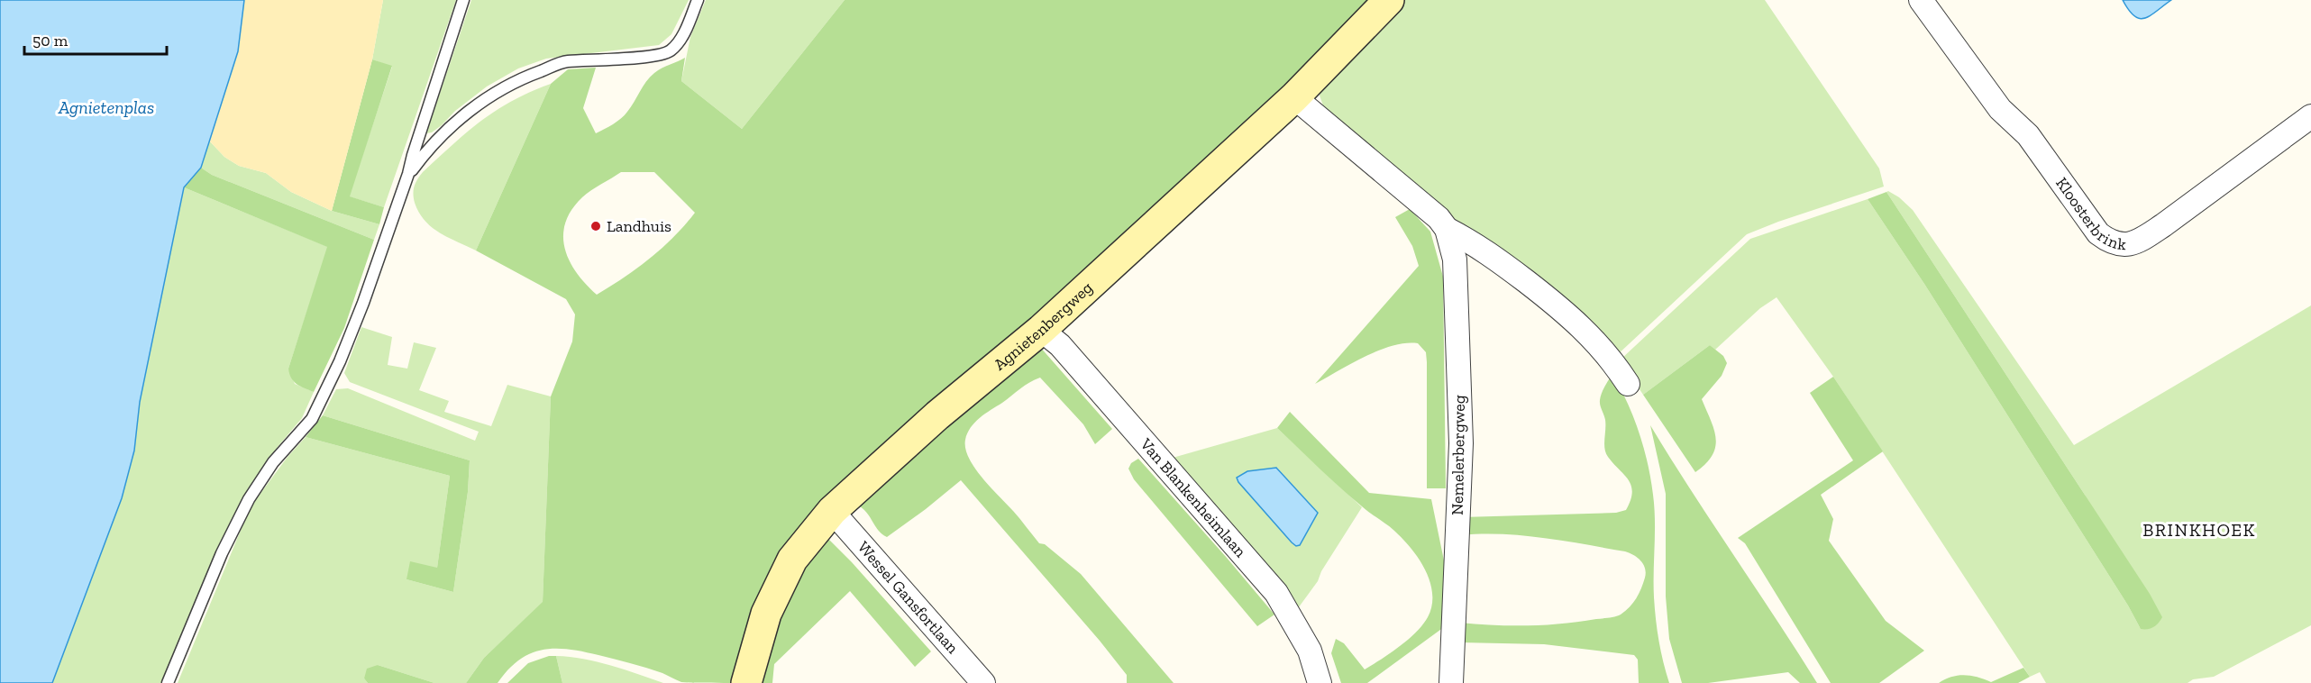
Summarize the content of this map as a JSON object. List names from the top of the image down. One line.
{"streets":{"street":["Kloosterbrink","Agnietenbergweg","Nemelerbergweg","Van Blankenheimlaan","Wessel Gansfortlaan"]},"crossings":[["Agnietenbergweg","Nemelerbergweg"],["Agnietenbergweg","Van Blankenheimlaan"],["Agnietenbergweg","Wessel Gansfortlaan"]],"districts":["BRINKHOEK"],"water":["Agnietenplas"],"places":["Landhuis"],"scale_bar":"50 m"}
